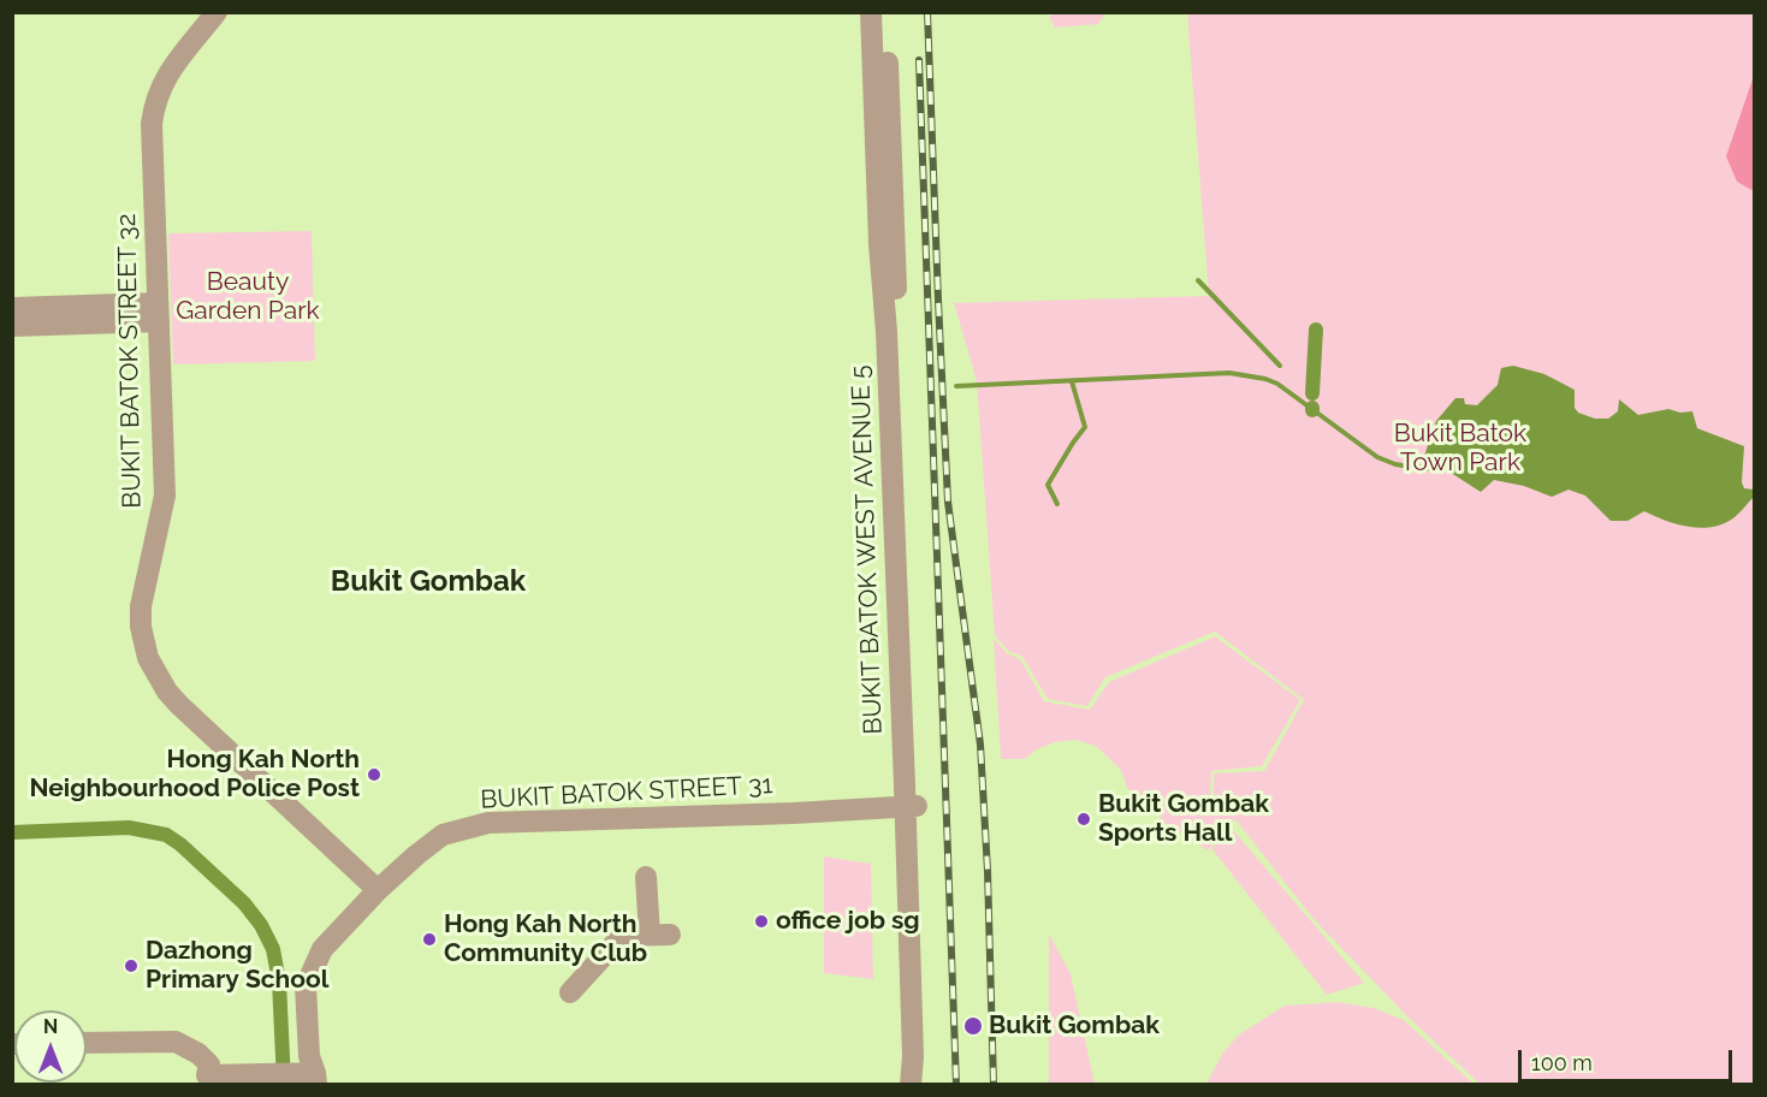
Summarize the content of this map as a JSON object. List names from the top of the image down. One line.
{"streets":{"street":["BUKIT BATOK STREET 32","BUKIT BATOK WEST AVENUE 5","BUKIT BATOK STREET 31"]},"crossings":[["BUKIT BATOK STREET 32","BUKIT BATOK STREET 31"],["BUKIT BATOK WEST AVENUE 5","BUKIT BATOK STREET 31"]],"districts":["Bukit Gombak"],"parks":["Beauty Garden Park","Bukit Batok Town Park"],"places":["Hong Kah North Neighbourhood Police Post","Bukit Gombak Sports Hall","office job sg","Hong Kah North Community Club","Dazhong Primary School","Bukit Gombak"],"scale_bar":"100 m","north":"top"}
